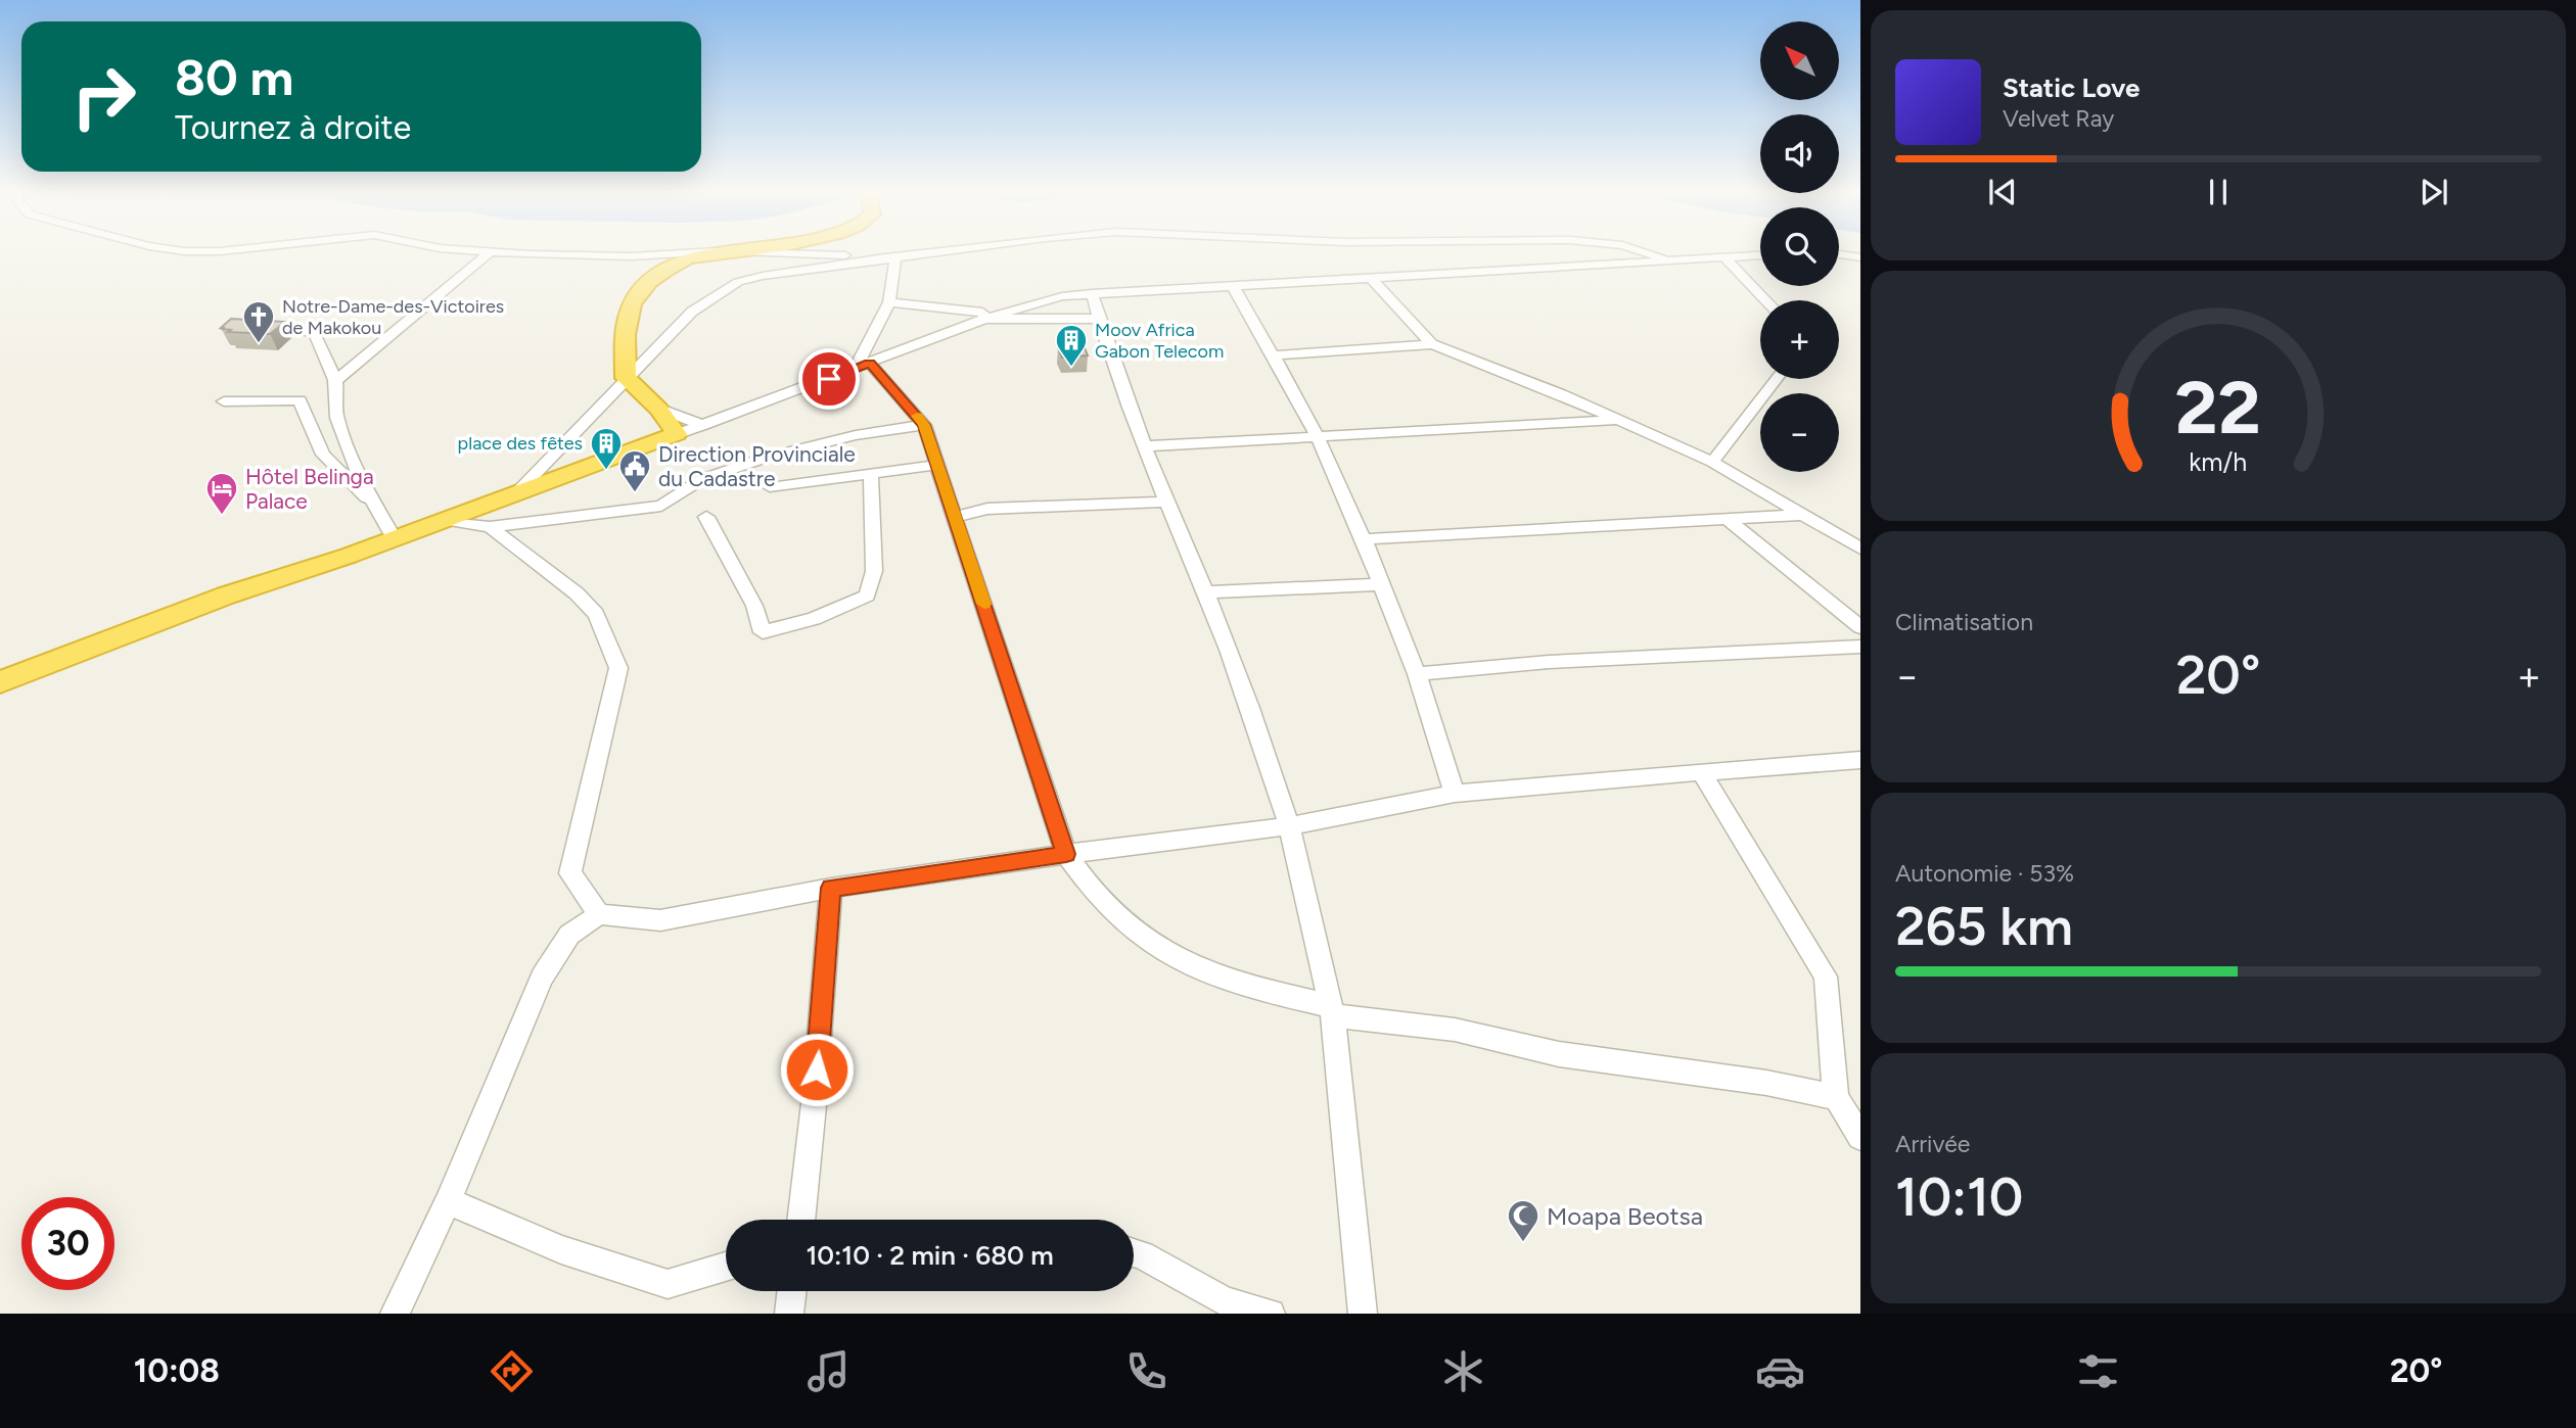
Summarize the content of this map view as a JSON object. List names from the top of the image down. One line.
{"places":{"church":["Notre-Dame-des-Victoires de Makokou"],"building":["Moov Africa Gabon Telecom","place des fêtes"],"public building":["Direction Provinciale du Cadastre"],"hotel":["Hôtel Belinga Palace"],"mosque":["Moapa Beotsa"]},"north":"top left","page":{"map_buttons":["+","−"],"turn":["80 m","Tournez à droite"],"song":["Static Love","Velvet Ray"],"tile":["Climatisation",["Autonomie · 53%","265 km"],["Arrivée","10:10"]],"heat":["−","20°","+"],"limit":"30","trip":"10:10 · 2 min · 680 m","tabs":["10:08","20°"],"gauge":["22","km/h"]}}
